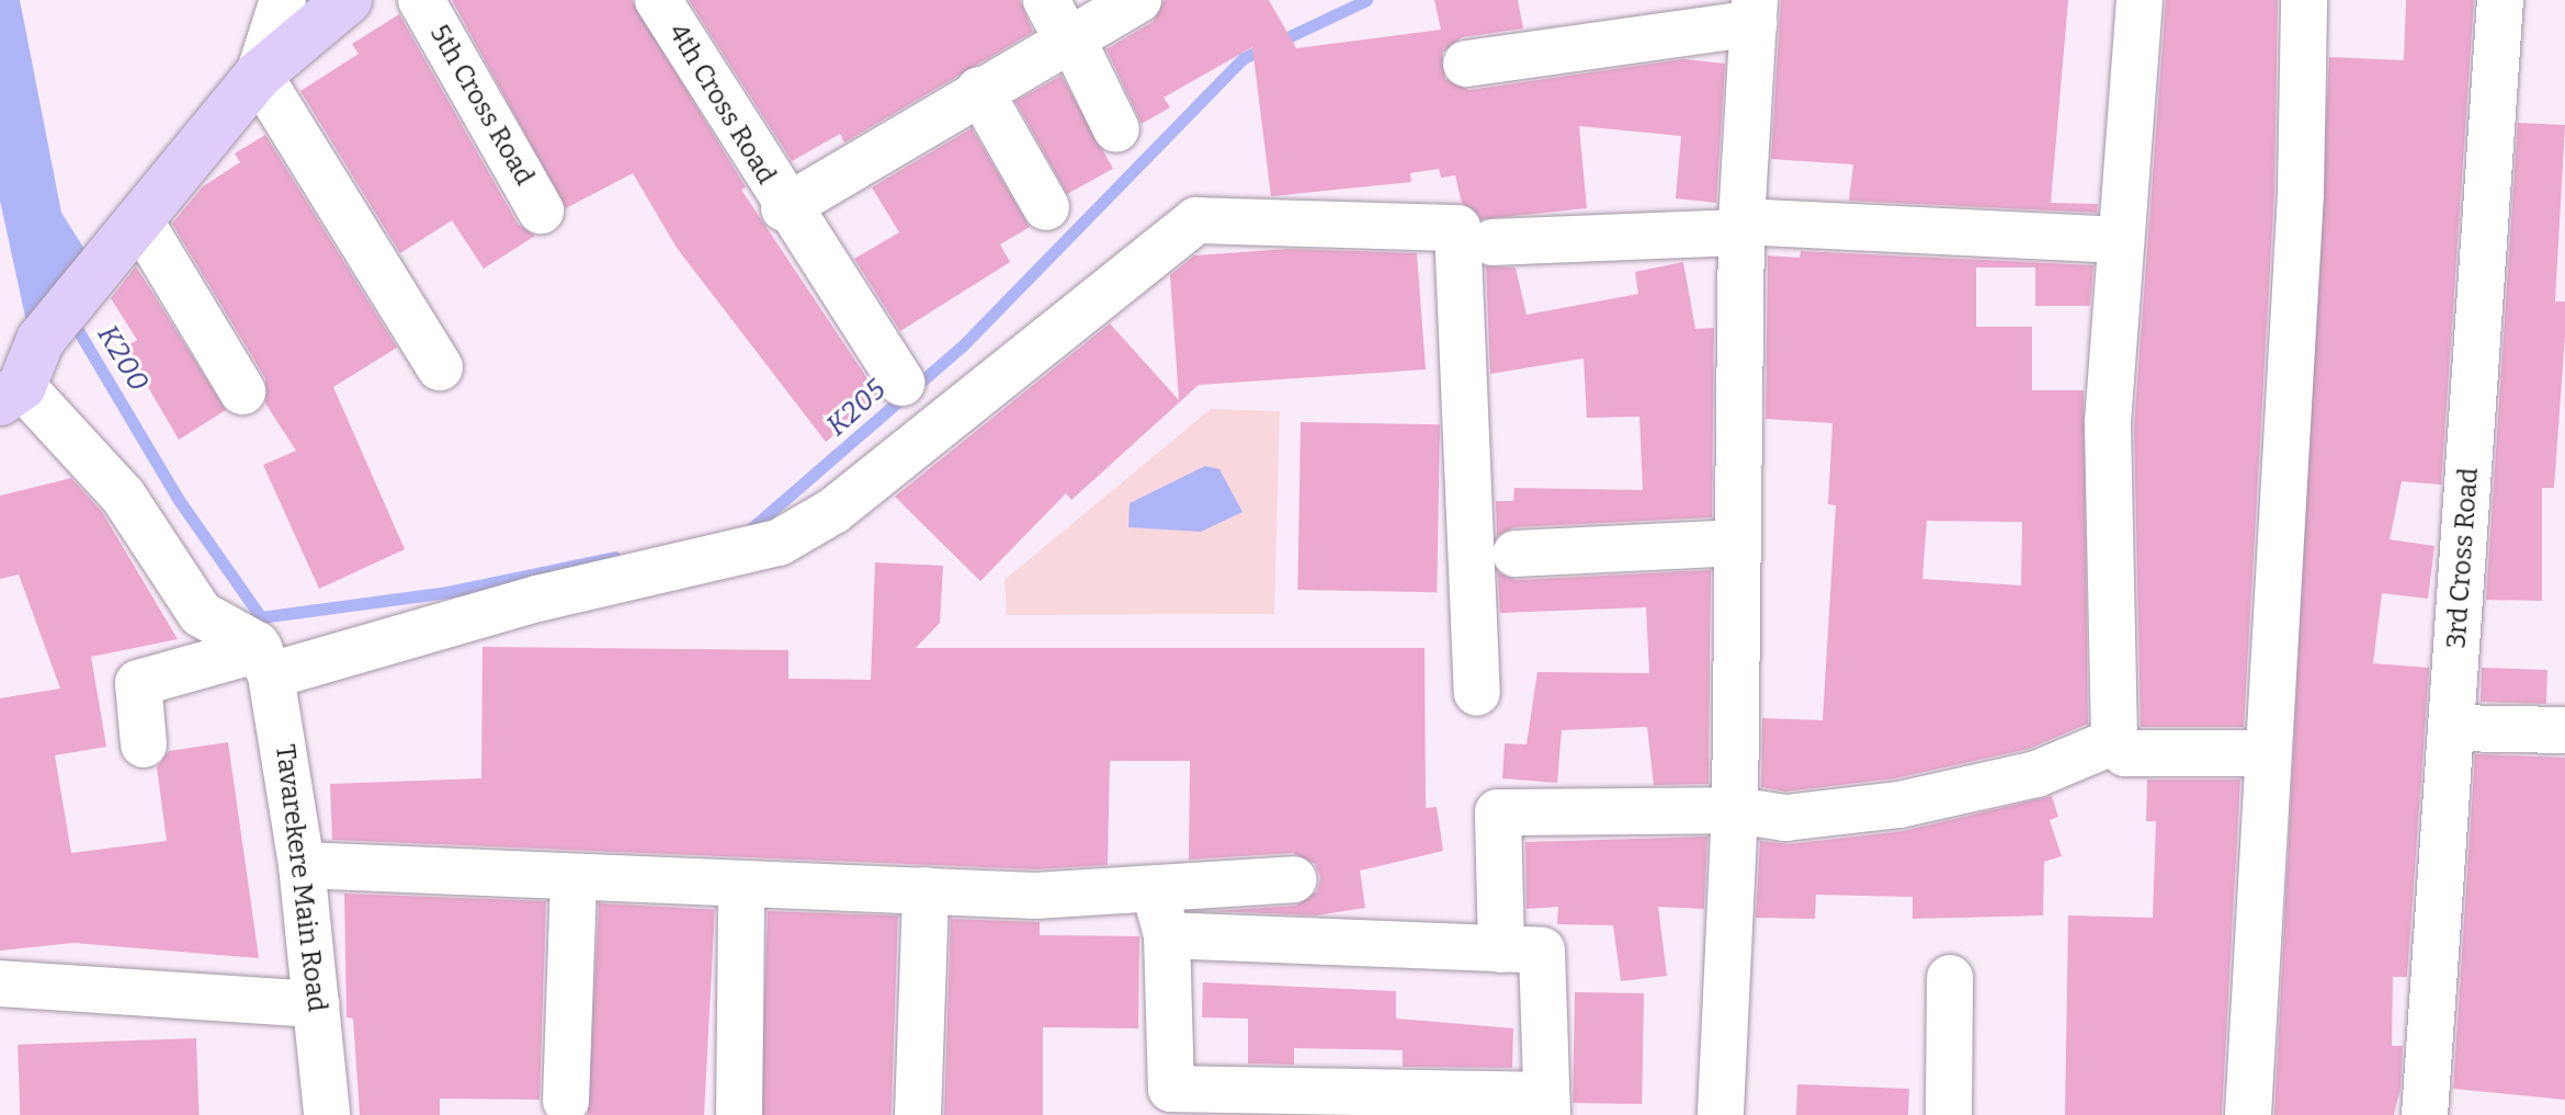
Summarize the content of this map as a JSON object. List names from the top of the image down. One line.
{"streets":{"street":["4th Cross Road","5th Cross Road","3rd Cross Road","Tavarekere Main Road"]},"water":["K200","K205"]}
